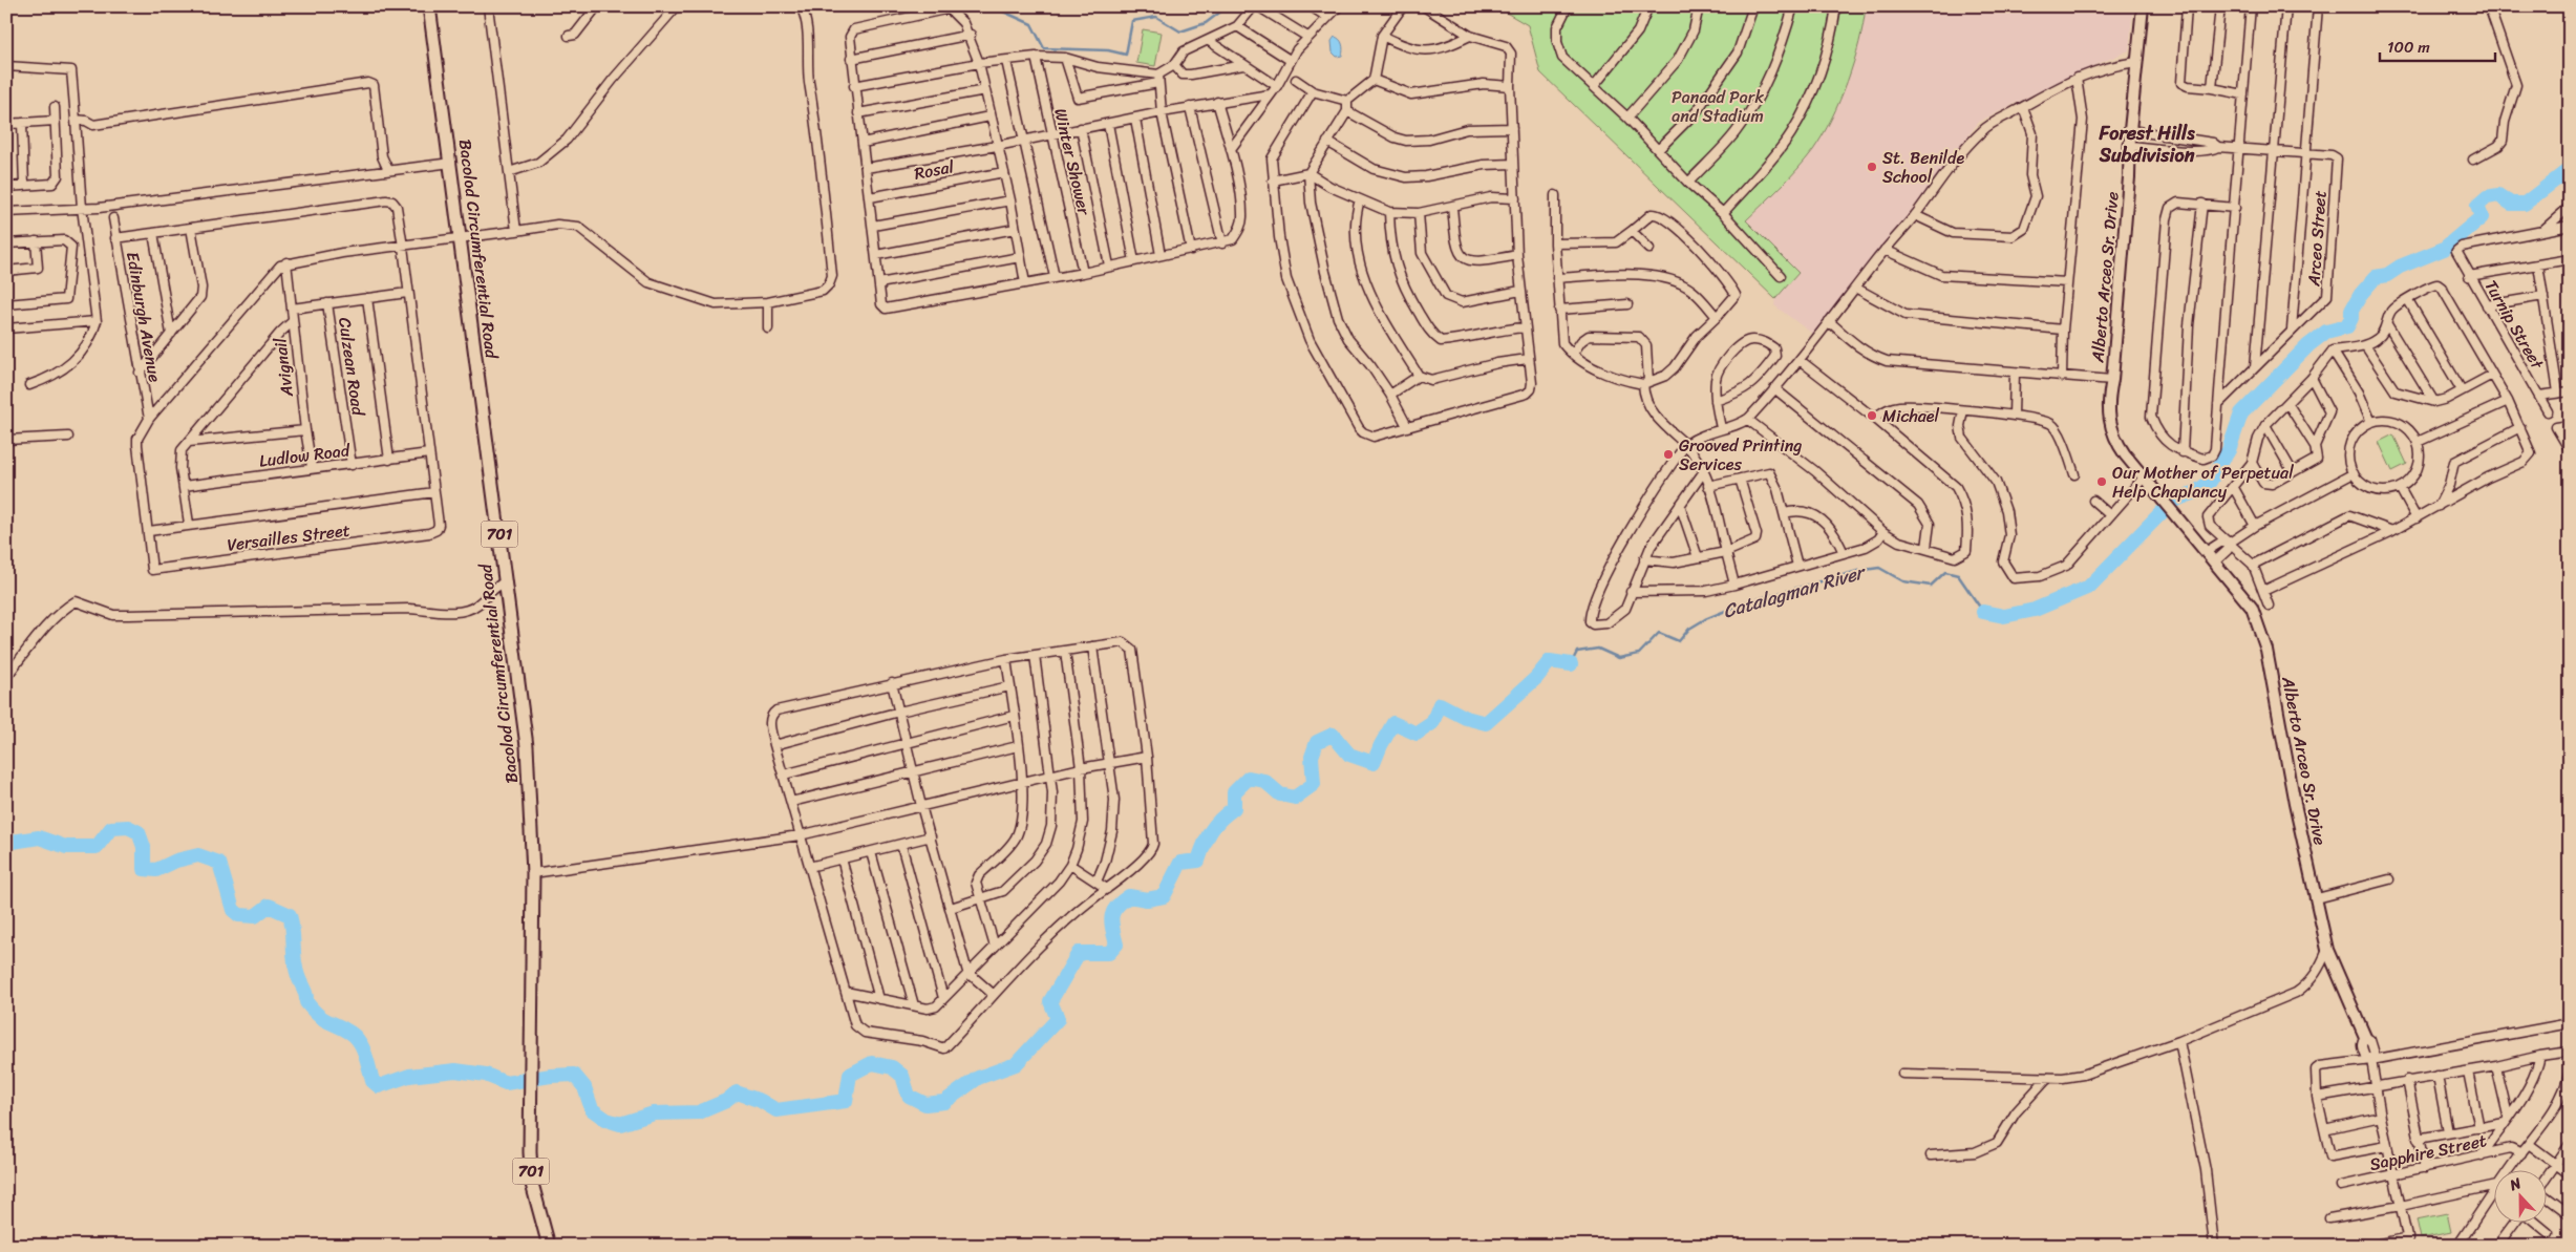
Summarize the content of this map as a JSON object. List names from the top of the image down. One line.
{"streets":{"main road":["Bacolod Circumferential Road","701"],"street":["Winter Shower","Rosal","Arceo Street","Alberto Arceo Sr. Drive","Edinburgh Avenue","Turnip Street","Culzean Road","Avignail","Ludlow Road","Versailles Street","Sapphire Street"]},"crossings":[["Culzean Road","Ludlow Road"],["Avignail","Ludlow Road"]],"districts":["Forest Hills Subdivision"],"water":["Catalagman River"],"parks":["Panaad Park and Stadium"],"places":["St. Benilde School","Michael","Grooved Printing Services","Our Mother of Perpetual Help Chaplancy"],"scale_bar":"100 m","north":"top"}
